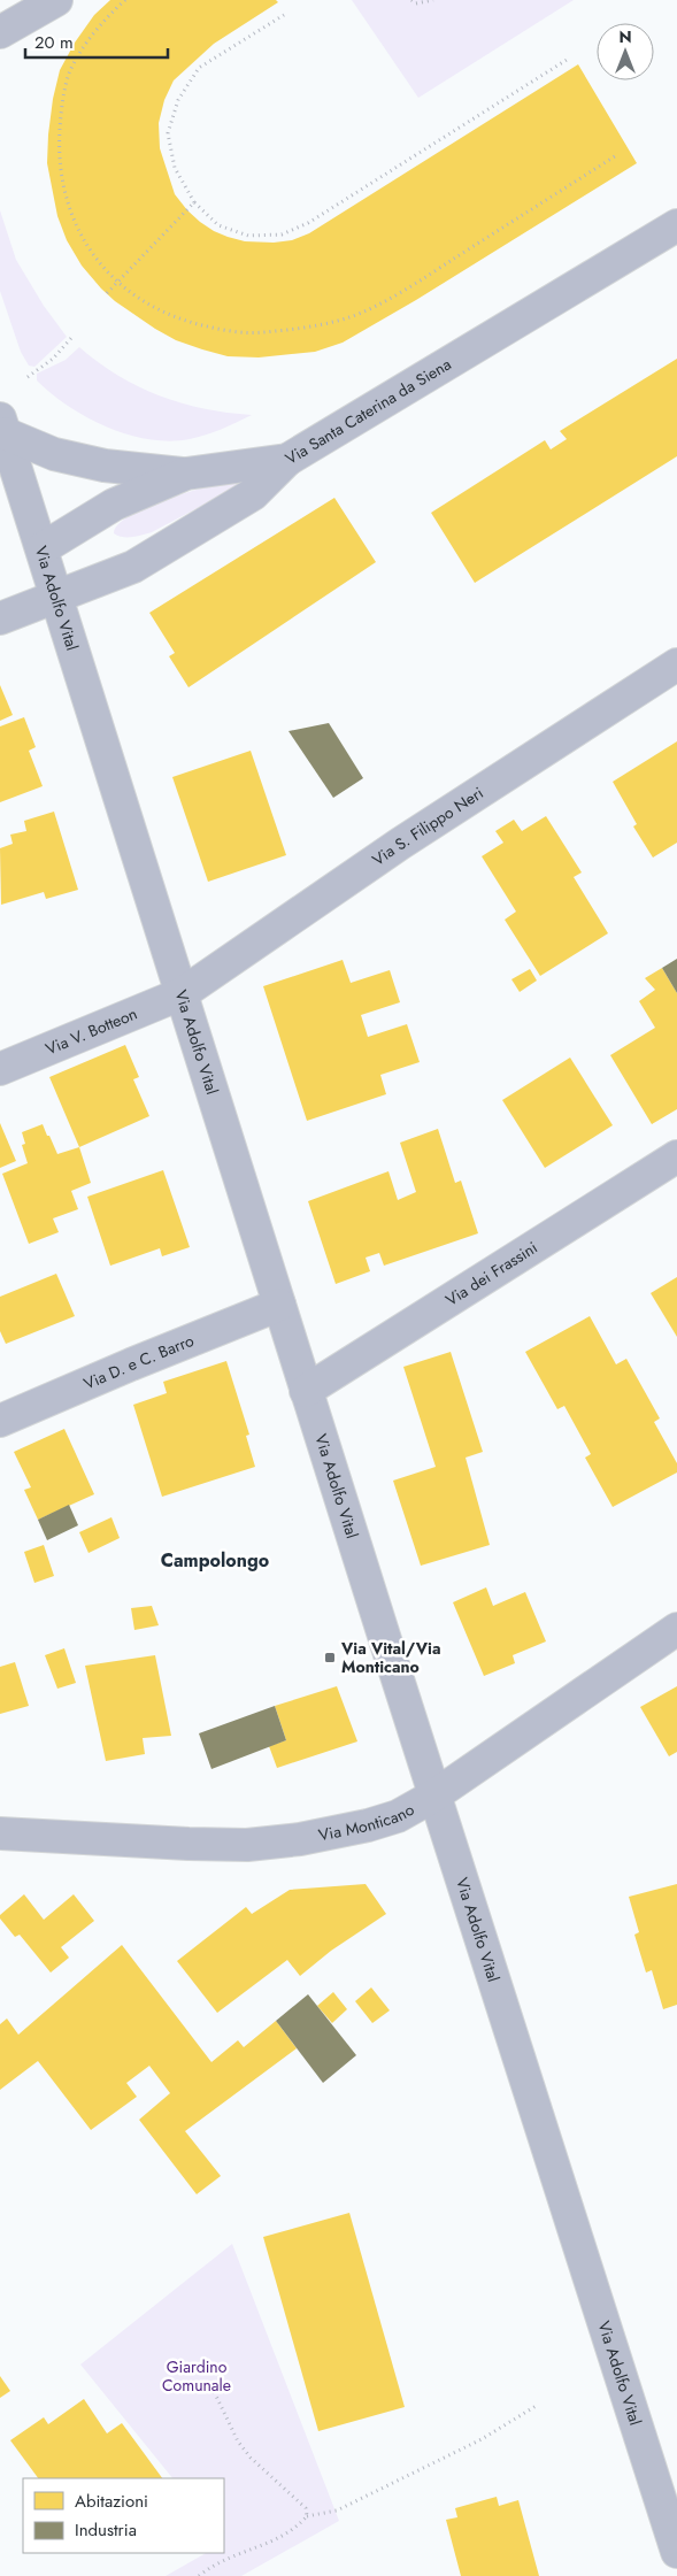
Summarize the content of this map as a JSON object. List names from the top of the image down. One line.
{"streets":{"street":["Via Santa Caterina da Siena","Via Adolfo Vital","Via S. Filippo Neri","Via V. Botteon","Via dei Frassini","Via D. e C. Barro","Via Monticano"]},"crossings":[["Via Santa Caterina da Siena","Via Adolfo Vital"],["Via Adolfo Vital","Via S. Filippo Neri"],["Via Adolfo Vital","Via V. Botteon"],["Via Adolfo Vital","Via dei Frassini"],["Via Adolfo Vital","Via D. e C. Barro"],["Via Adolfo Vital","Via Monticano"],["Via S. Filippo Neri","Via V. Botteon"]],"districts":["Campolongo"],"parks":["Giardino Comunale"],"places":{"transit":["Via Vital/Via Monticano"]},"legend":["Abitazioni","Industria"],"scale_bar":"20 m","north":"top"}
